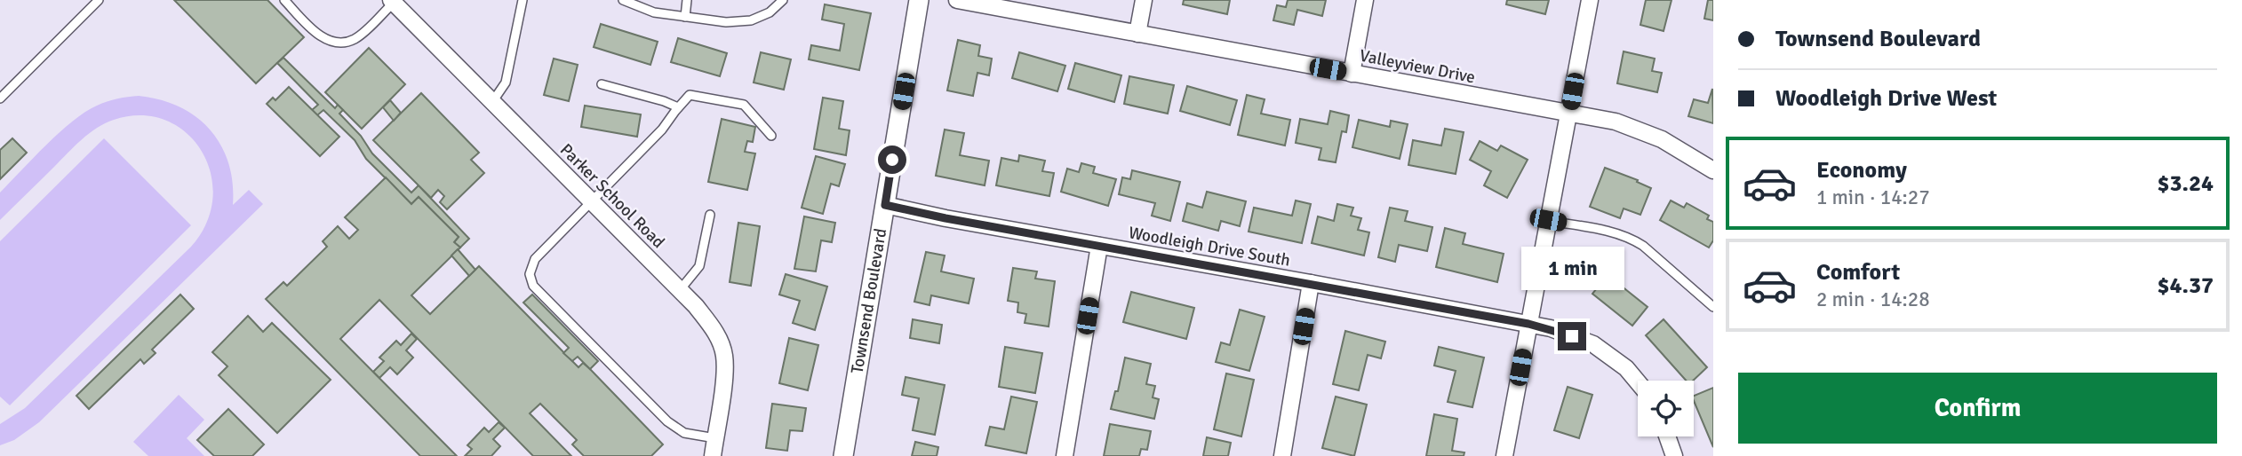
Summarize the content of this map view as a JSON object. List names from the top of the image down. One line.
{"streets":{"street":["Valleyview Drive","Parker School Road","Woodleigh Drive South","Townsend Boulevard"]},"crossings":[["Woodleigh Drive South","Townsend Boulevard"]],"page":{"banner":["Townsend Boulevard","Woodleigh Drive West"],"list":[{"name":"Economy","note":"1 min · 14:27","value":"$3.24"},{"name":"Comfort","note":"2 min · 14:28","value":"$4.37"}],"bubble":"1 min","buttons":"Confirm"}}
